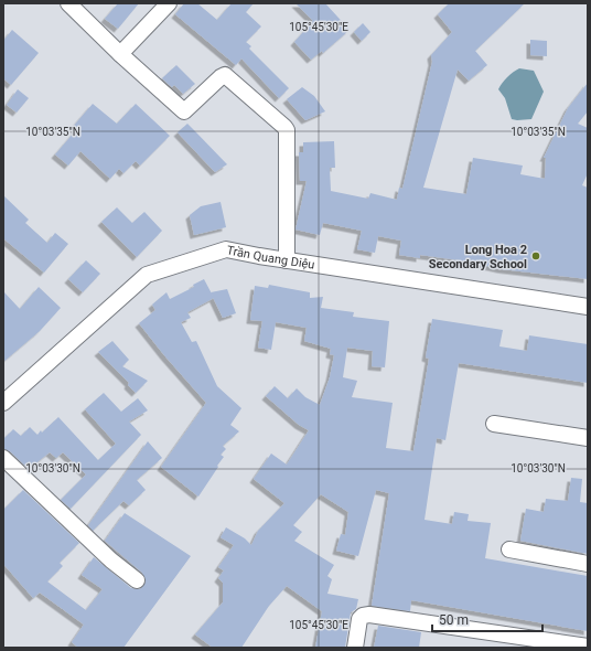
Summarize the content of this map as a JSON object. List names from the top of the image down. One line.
{"streets":{"street":["Trần Quang Diệu"]},"places":["Long Hoa 2 Secondary School"],"scale_bar":"50 m","coordinates":["105°45'30\"E","10°03'35\"N","10°03'30\"N"]}
